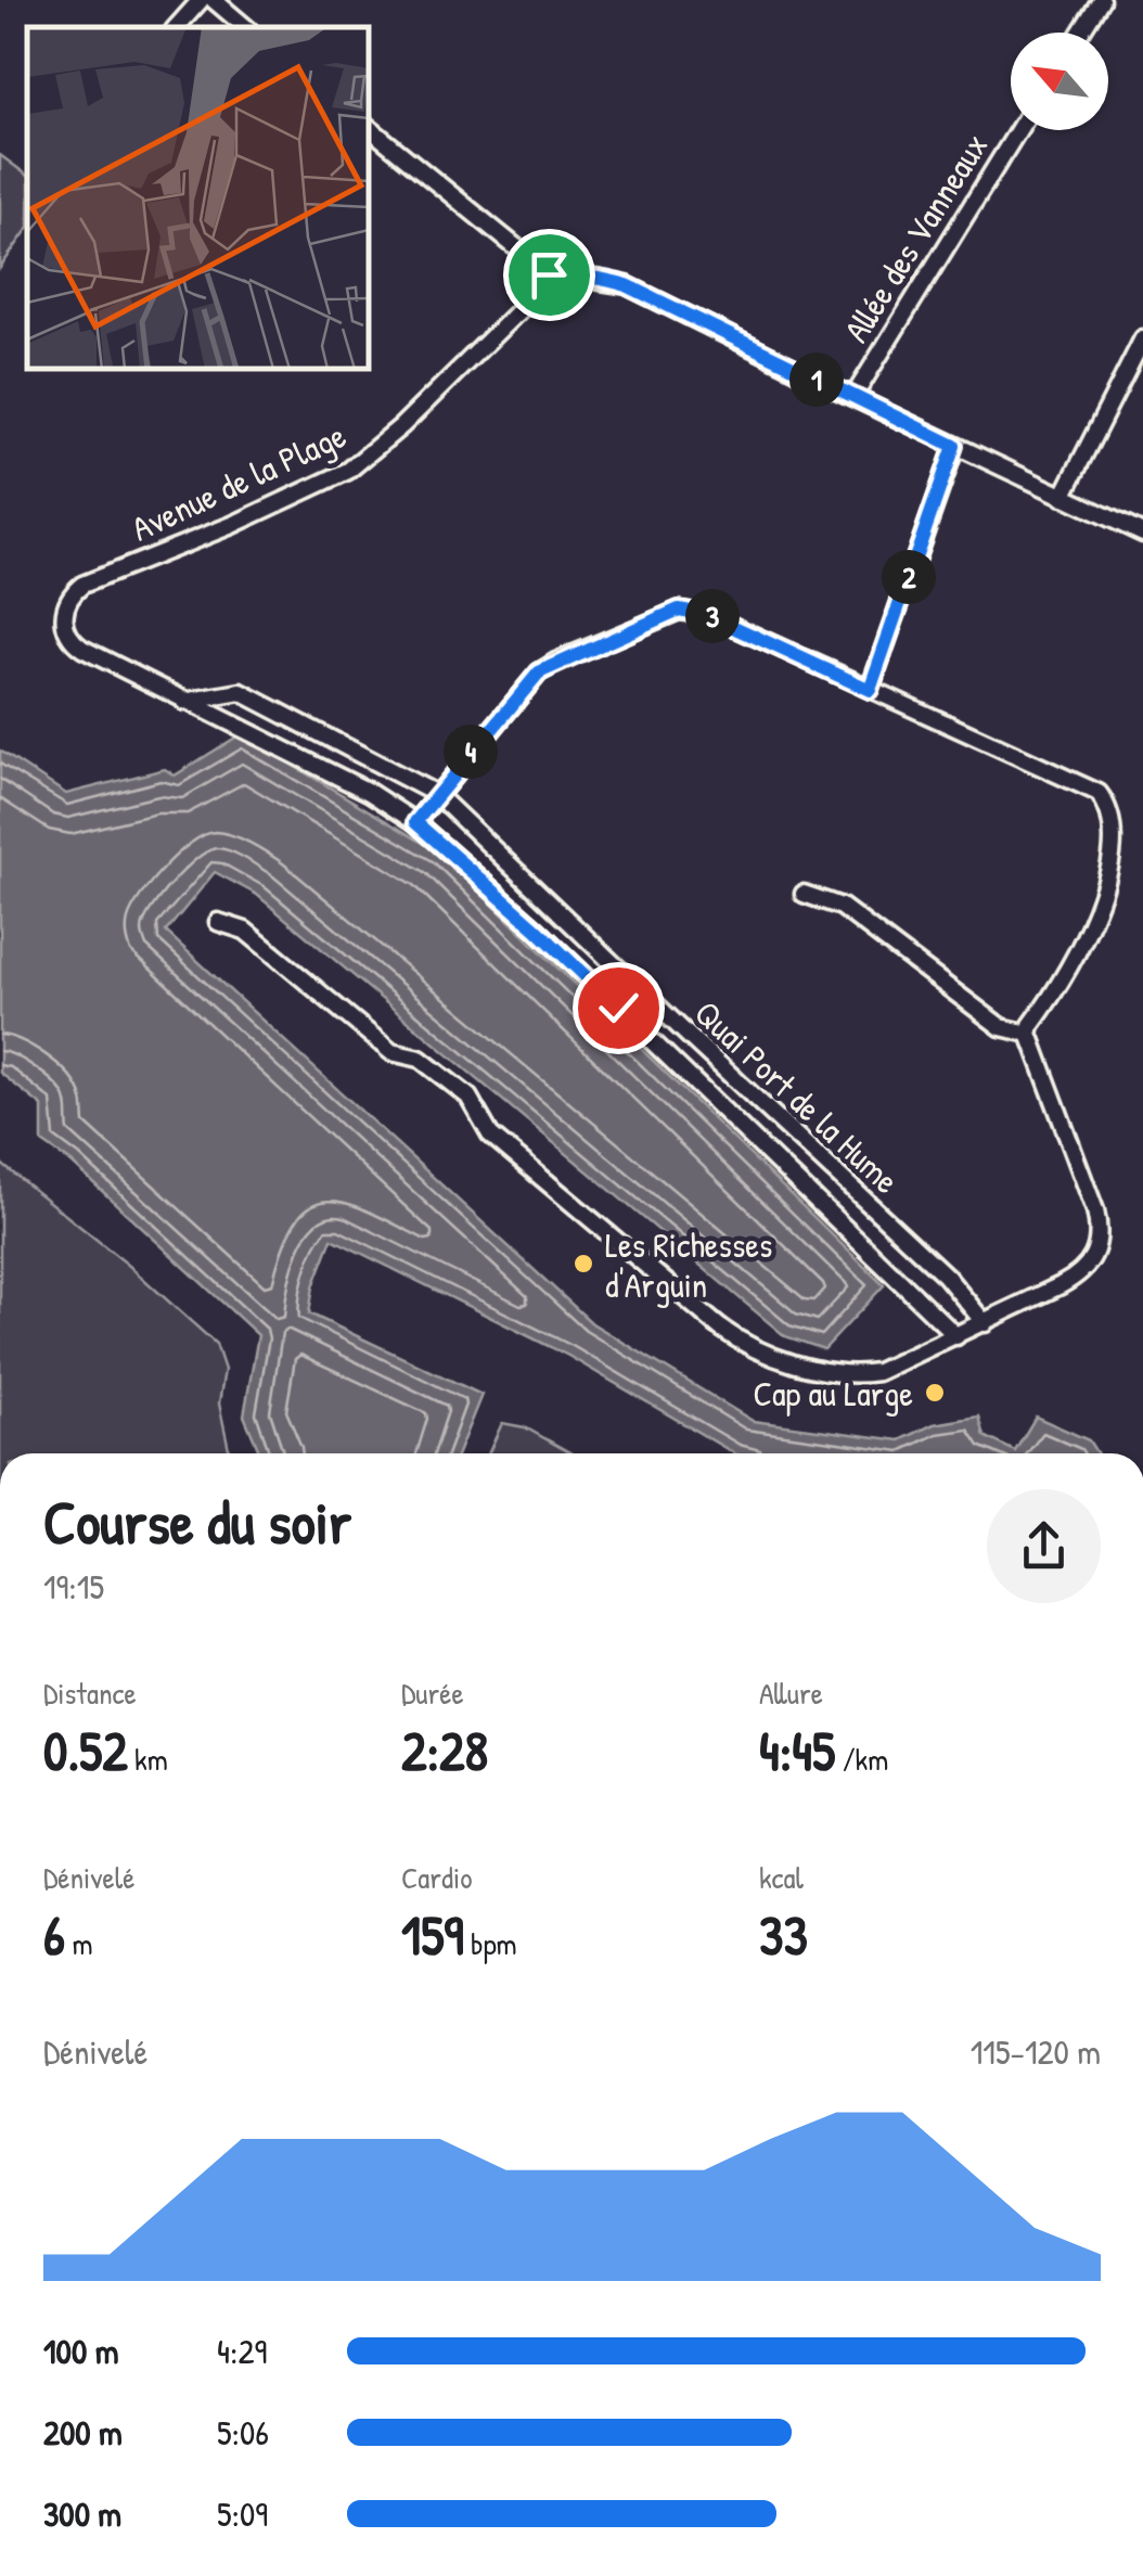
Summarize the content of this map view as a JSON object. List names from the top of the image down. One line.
{"streets":{"street":["Allée des Vanneaux","Avenue de la Plage","Quai Port de la Hume"]},"crossings":[["Avenue de la Plage","Quai Port de la Hume"]],"places":["Les Richesses d'Arguin","Cap au Large"],"north":"top left","page":{"pins":["1","2","3","4"],"heading":["Course du soir","19:15"],"stats":[["Distance","0.52 km"],["Durée","2:28"],["Allure","4:45 /km"],["Dénivelé","6 m"],["Cardio","159 bpm"],["kcal","33"]],"chart":["Dénivelé","115–120 m"],"list":[{"name":"100 m","note":"4:29"},{"name":"200 m","note":"5:06"},{"name":"300 m","note":"5:09"}]}}
